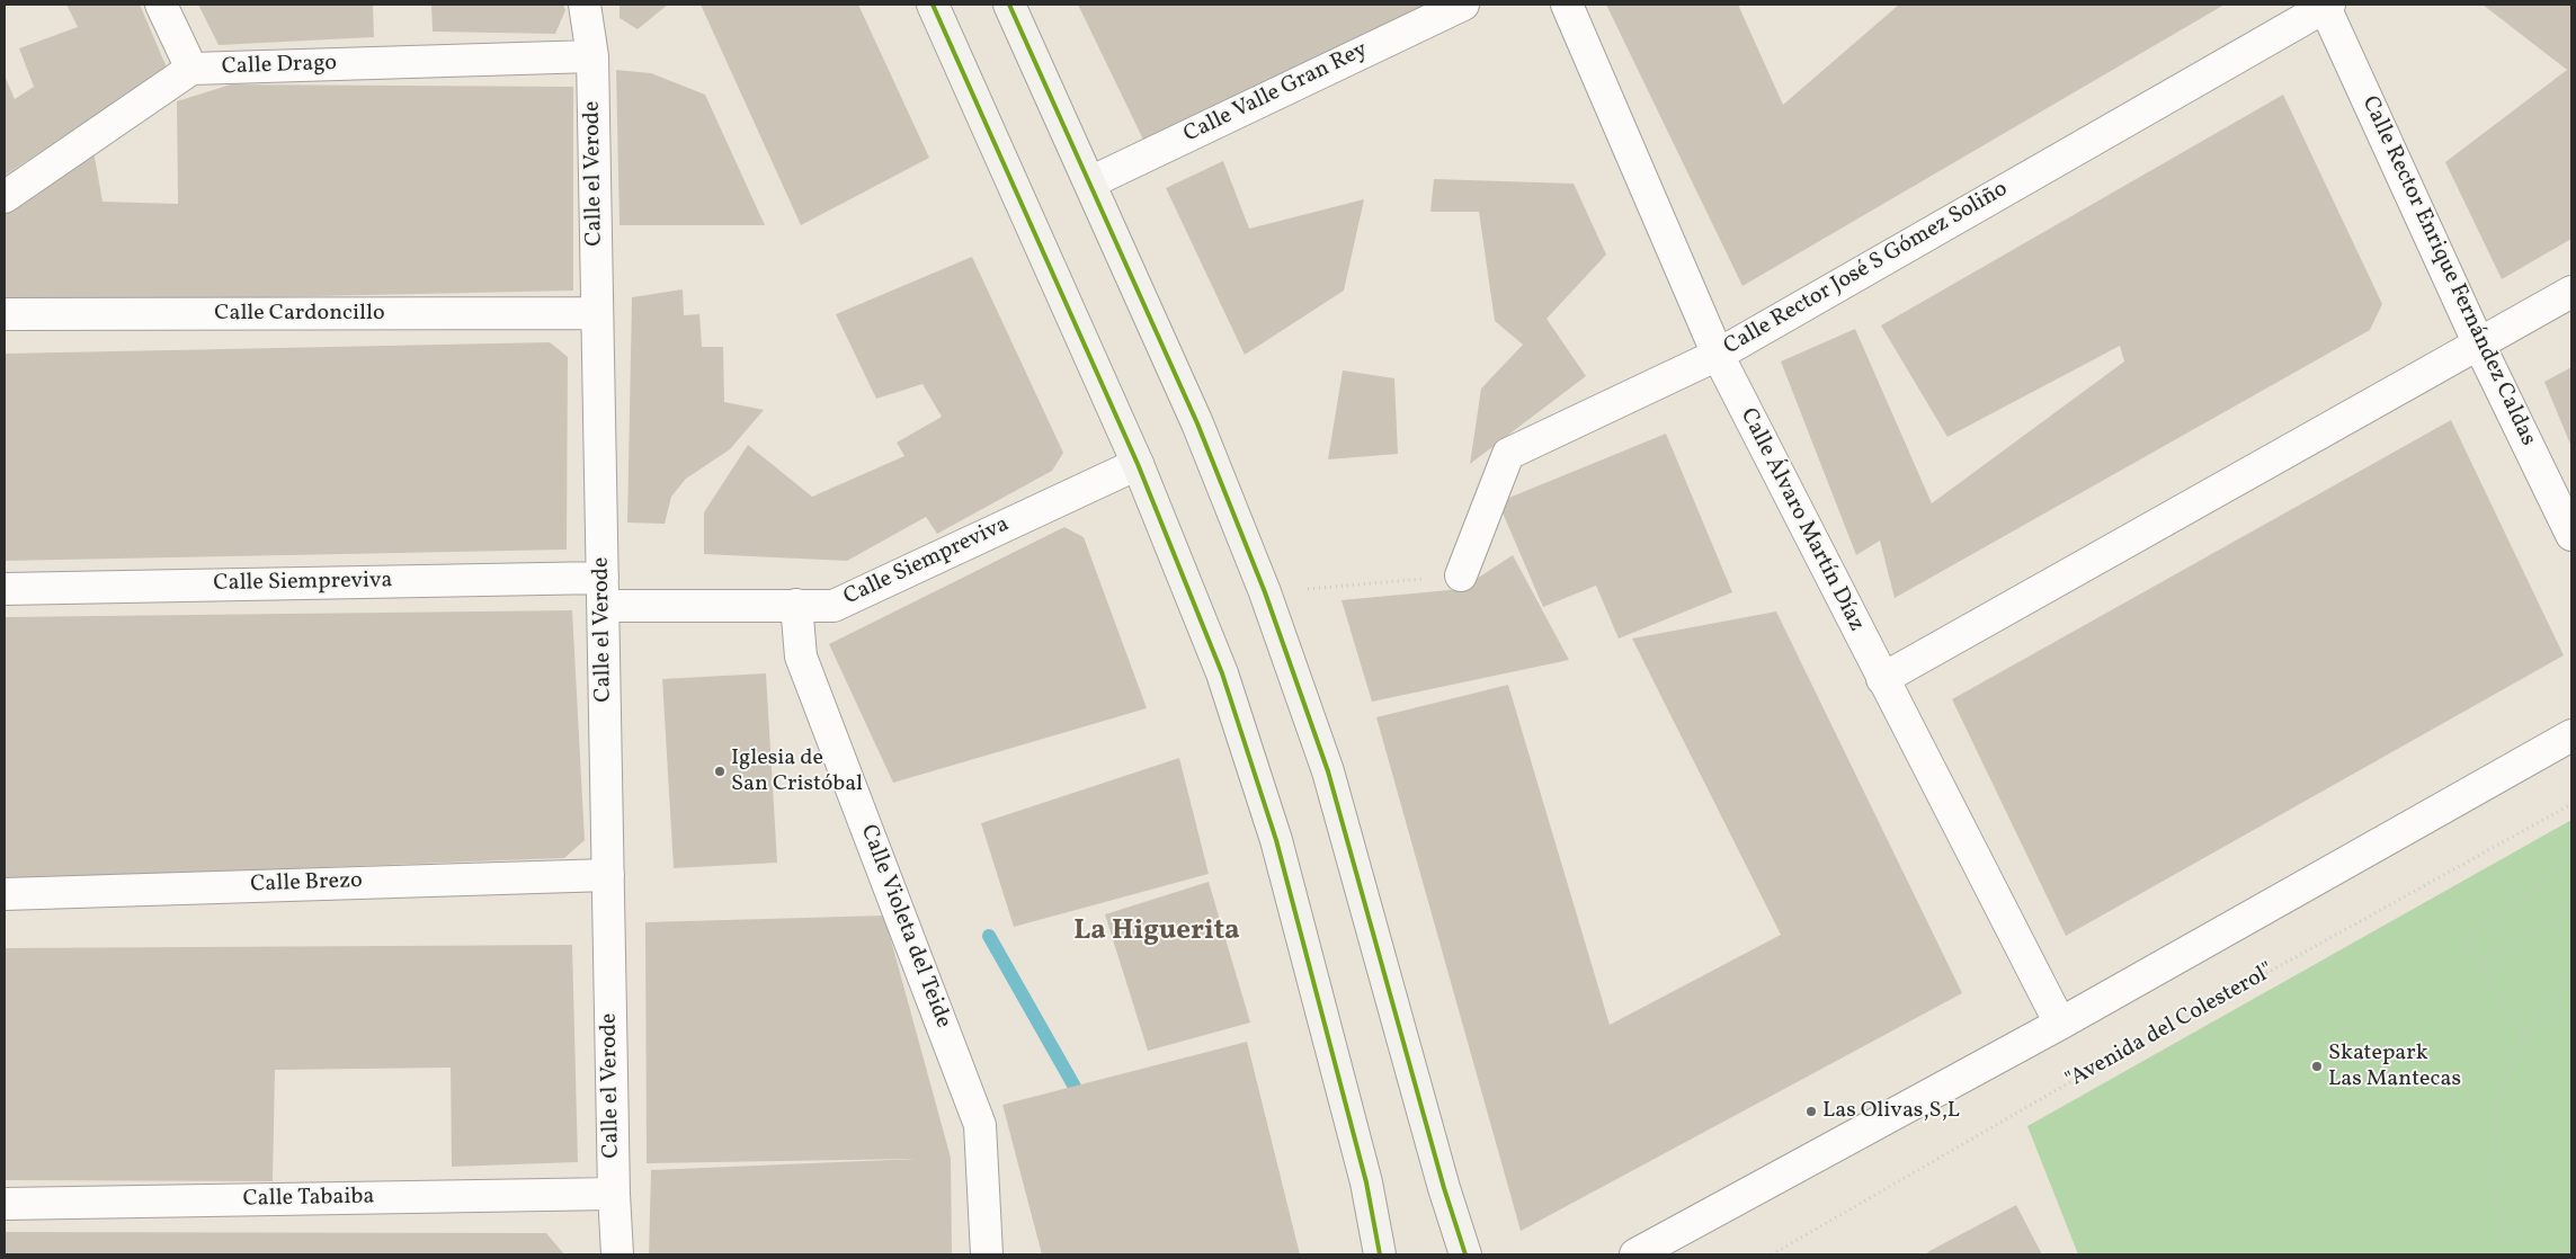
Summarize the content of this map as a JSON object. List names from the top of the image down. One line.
{"streets":{"street":["Calle Drago","Calle Valle Gran Rey","Calle el Verode","Calle Rector José S Gómez Soliño","Calle Rector Enrique Fernández Caldas","Calle Cardoncillo","Calle Álvaro Martín Díaz","Calle Siempreviva","Calle Brezo","Calle Violeta del Teide","Calle Tabaiba"],"path":["\"Avenida del Colesterol\""]},"crossings":[["Calle Drago","Calle el Verode"],["Calle el Verode","Calle Cardoncillo"],["Calle el Verode","Calle Siempreviva"],["Calle el Verode","Calle Brezo"],["Calle el Verode","Calle Tabaiba"],["Calle Rector José S Gómez Soliño","Calle Rector Enrique Fernández Caldas"],["Calle Rector José S Gómez Soliño","Calle Álvaro Martín Díaz"],["Calle Siempreviva","Calle Violeta del Teide"]],"districts":["La Higuerita"],"places":["Iglesia de San Cristóbal","Skatepark Las Mantecas","Las Olivas,S,L"]}
